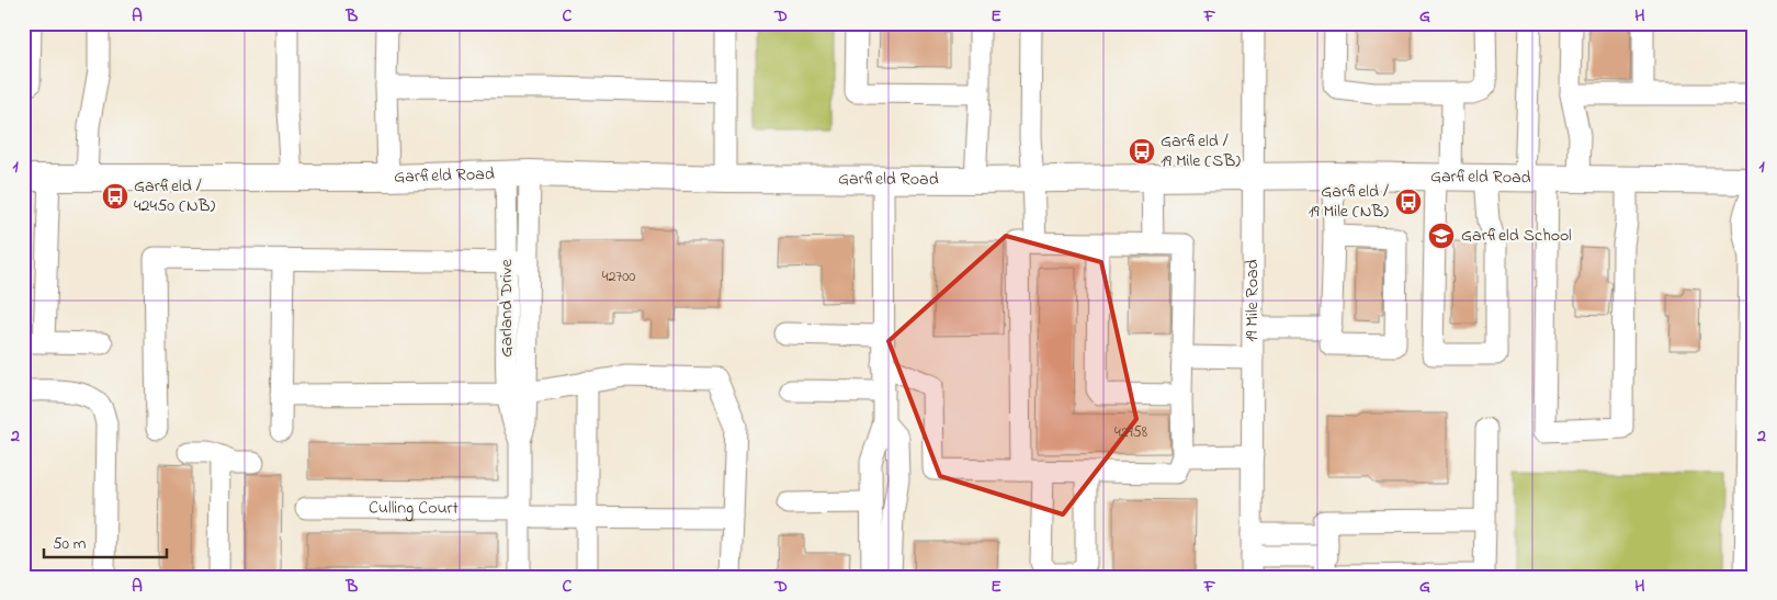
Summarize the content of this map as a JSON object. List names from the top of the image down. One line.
{"streets":{"main road":["Garfield Road"],"street":["19 Mile Road","Garland Drive","Culling Court"]},"crossings":[["Garfield Road","19 Mile Road"],["Garfield Road","Garland Drive"],["Garland Drive","Culling Court"]],"places":{"bus stop":["Garfield / 19 Mile (SB)","Garfield / 42450 (NB)","Garfield / 19 Mile (NB)"],"school or university":["Garfield School"]},"house_numbers":["42700","42958"],"scale_bar":"50 m","grid":{"columns":["A","B","C","D","E","F","G","H"],"rows":["1","2"]}}
